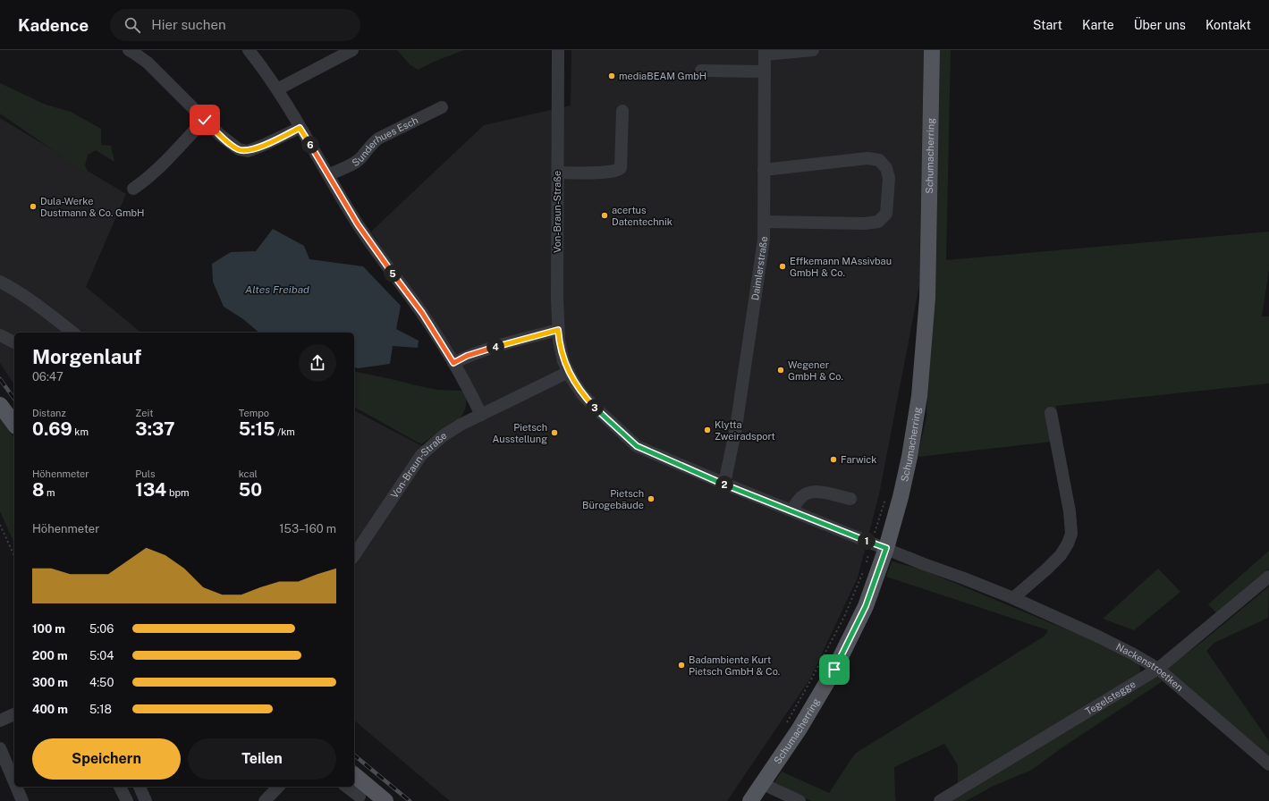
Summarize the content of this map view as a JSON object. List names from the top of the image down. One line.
{"streets":{"main road":["Schumacherring"],"street":["Sunderhues Esch","Von-Braun-Straße","Daimlerstraße","Nackenstroetken","Tegelstegge"]},"crossings":[["Schumacherring","Von-Braun-Straße"],["Schumacherring","Nackenstroetken"],["Von-Braun-Straße","Daimlerstraße"],["Von-Braun-Straße","Nackenstroetken"],["Nackenstroetken","Tegelstegge"]],"water":["Altes Freibad"],"places":["mediaBEAM GmbH","Dula-Werke Dustmann & Co. GmbH","acertus Datentechnik","Effkemann MAssivbau GmbH & Co.","Wegener GmbH & Co.","Klytta Zweiradsport","Pietsch Ausstellung","Farwick","Pietsch Bürogebäude","Badambiente Kurt Pietsch GmbH & Co."],"page":{"header":"Kadence","search":"Hier suchen","nav":["Start","Karte","Über uns","Kontakt"],"pins":["6","5","4","3","2","1"],"heading":["Morgenlauf","06:47"],"stats":[["Distanz","0.69 km"],["Zeit","3:37"],["Tempo","5:15 /km"],["Höhenmeter","8 m"],["Puls","134 bpm"],["kcal","50"]],"chart":["Höhenmeter","153–160 m"],"list":[{"name":"100 m","note":"5:06"},{"name":"200 m","note":"5:04"},{"name":"300 m","note":"4:50"},{"name":"400 m","note":"5:18"}],"buttons":["Speichern","Teilen"]}}
